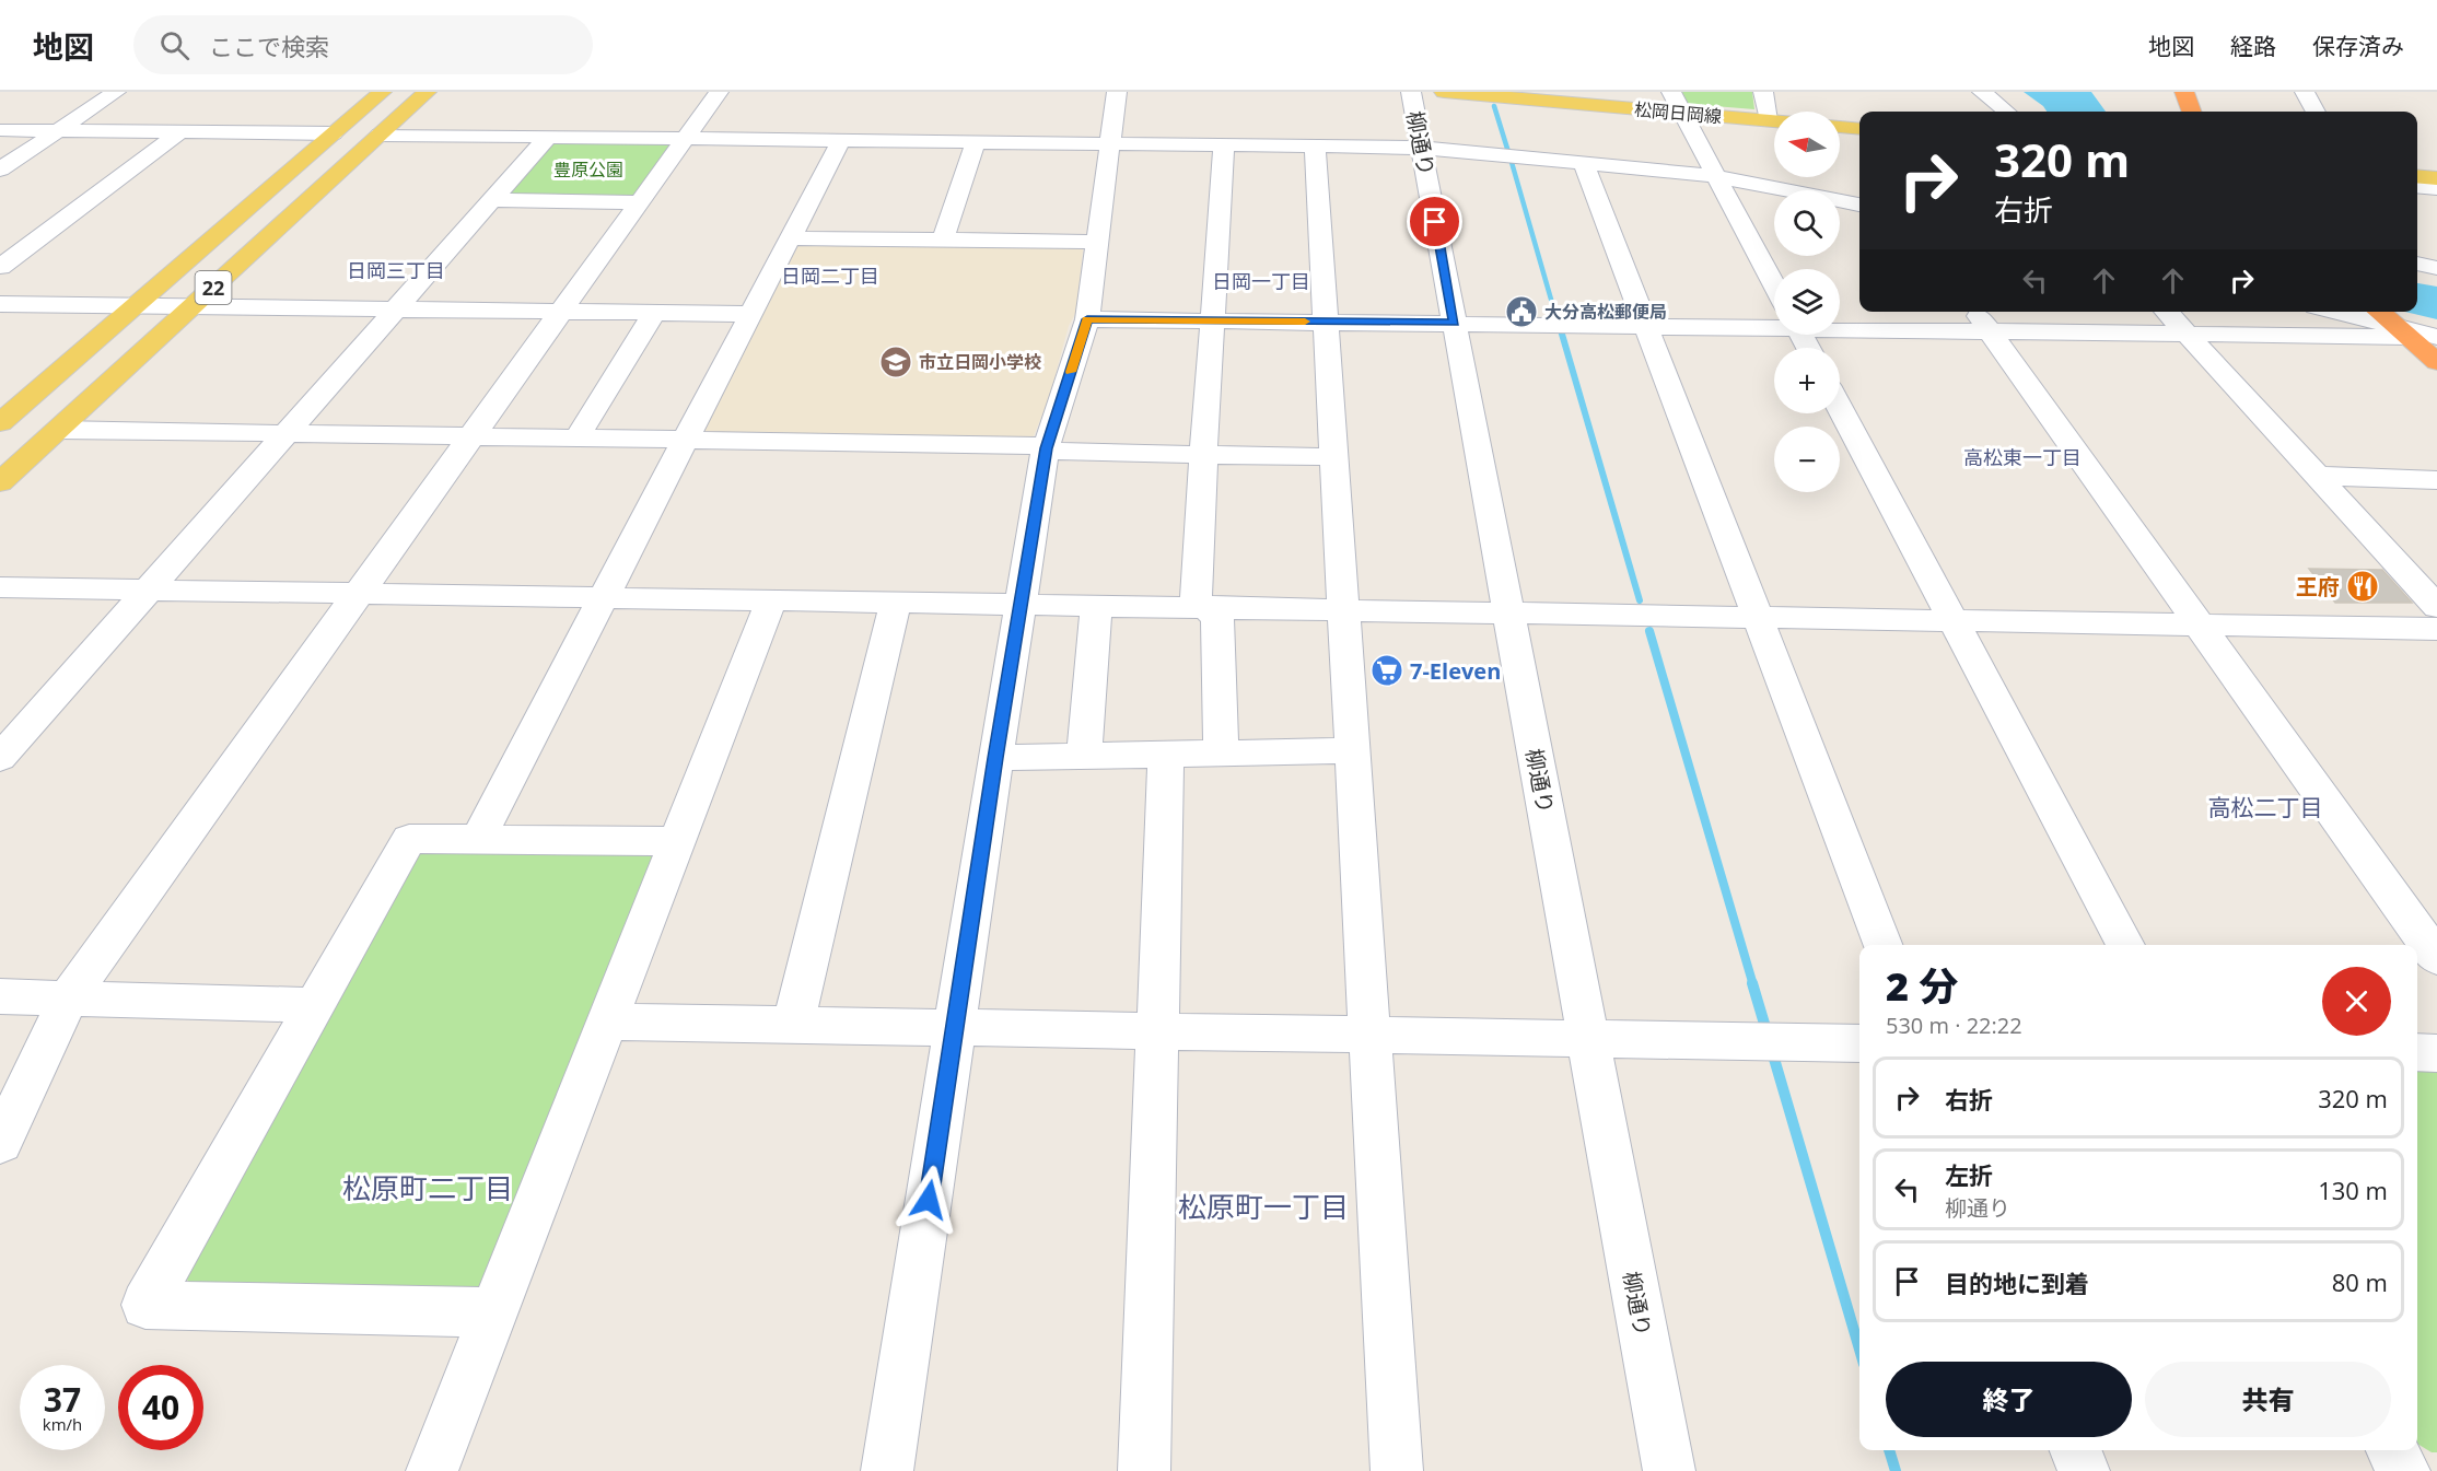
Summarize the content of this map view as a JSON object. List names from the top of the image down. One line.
{"streets":{"main road":["松岡日岡線","22"],"street":["柳通り"]},"districts":["日岡三丁目","日岡二丁目","日岡一丁目","高松東一丁目","高松二丁目","松原町二丁目","松原町一丁目"],"parks":["豊原公園"],"places":{"public building":["大分高松郵便局"],"school or university":["市立日岡小学校"],"restaurant":["王府"],"supermarket":["7-Eleven"]},"north":"left","page":{"header":"地図","search":"ここで検索","nav":["地図","経路","保存済み"],"map_buttons":["+","−"],"turn":["320 m","右折"],"heading":["2 分","530 m · 22:22"],"list":[{"name":"右折","value":"320 m"},{"name":"左折","note":"柳通り","value":"130 m"},{"name":"目的地に到着","value":"80 m"}],"buttons":["終了","共有"],"speed":"37 km/h","limit":"40"}}
